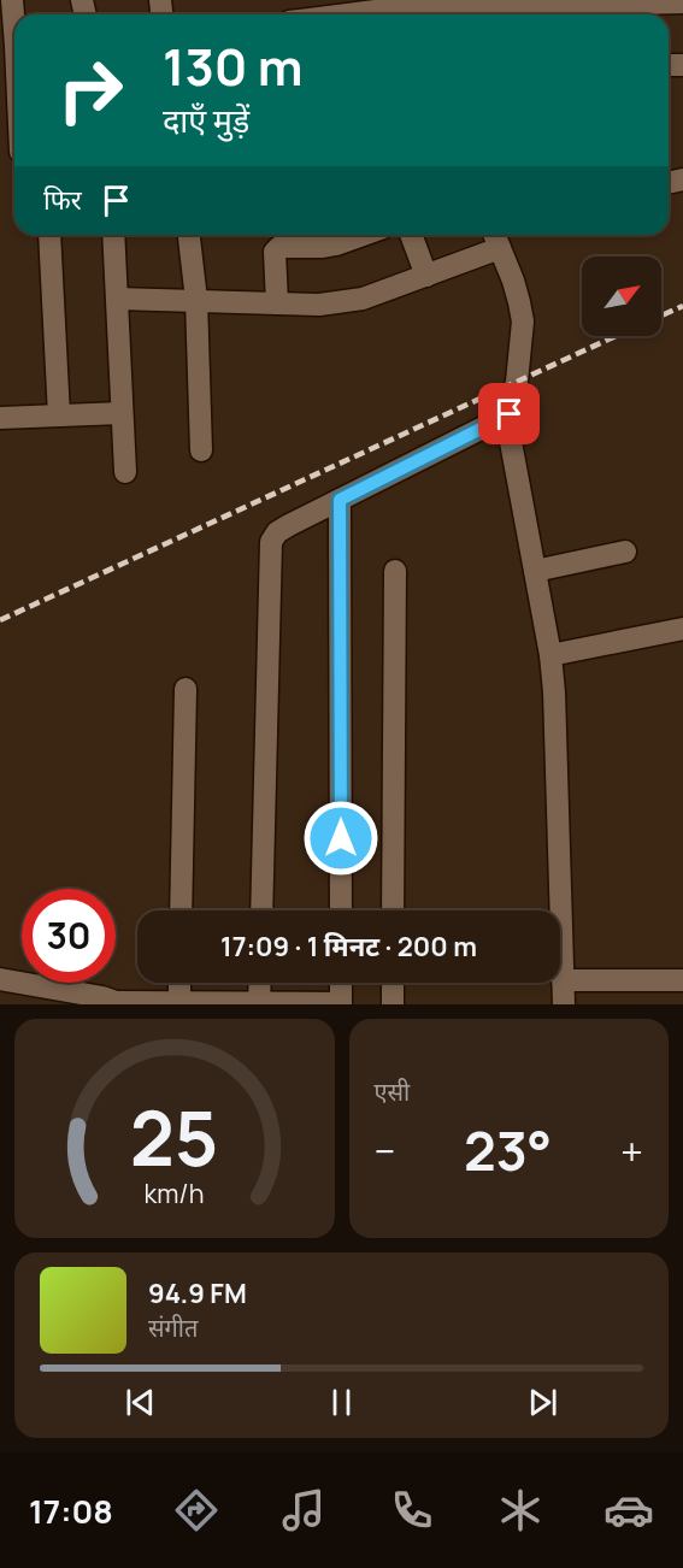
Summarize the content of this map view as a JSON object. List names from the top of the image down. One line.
{"north":"top right","page":{"turn":["130 m","दाएँ मुड़ें"],"then":"फिर","limit":"30","trip":"17:09 · 1 मिनट · 200 m","tile":"एसी","heat":["−","23°","+"],"song":["94.9 FM","संगीत"],"tabs":"17:08","gauge":["25","km/h"]}}
